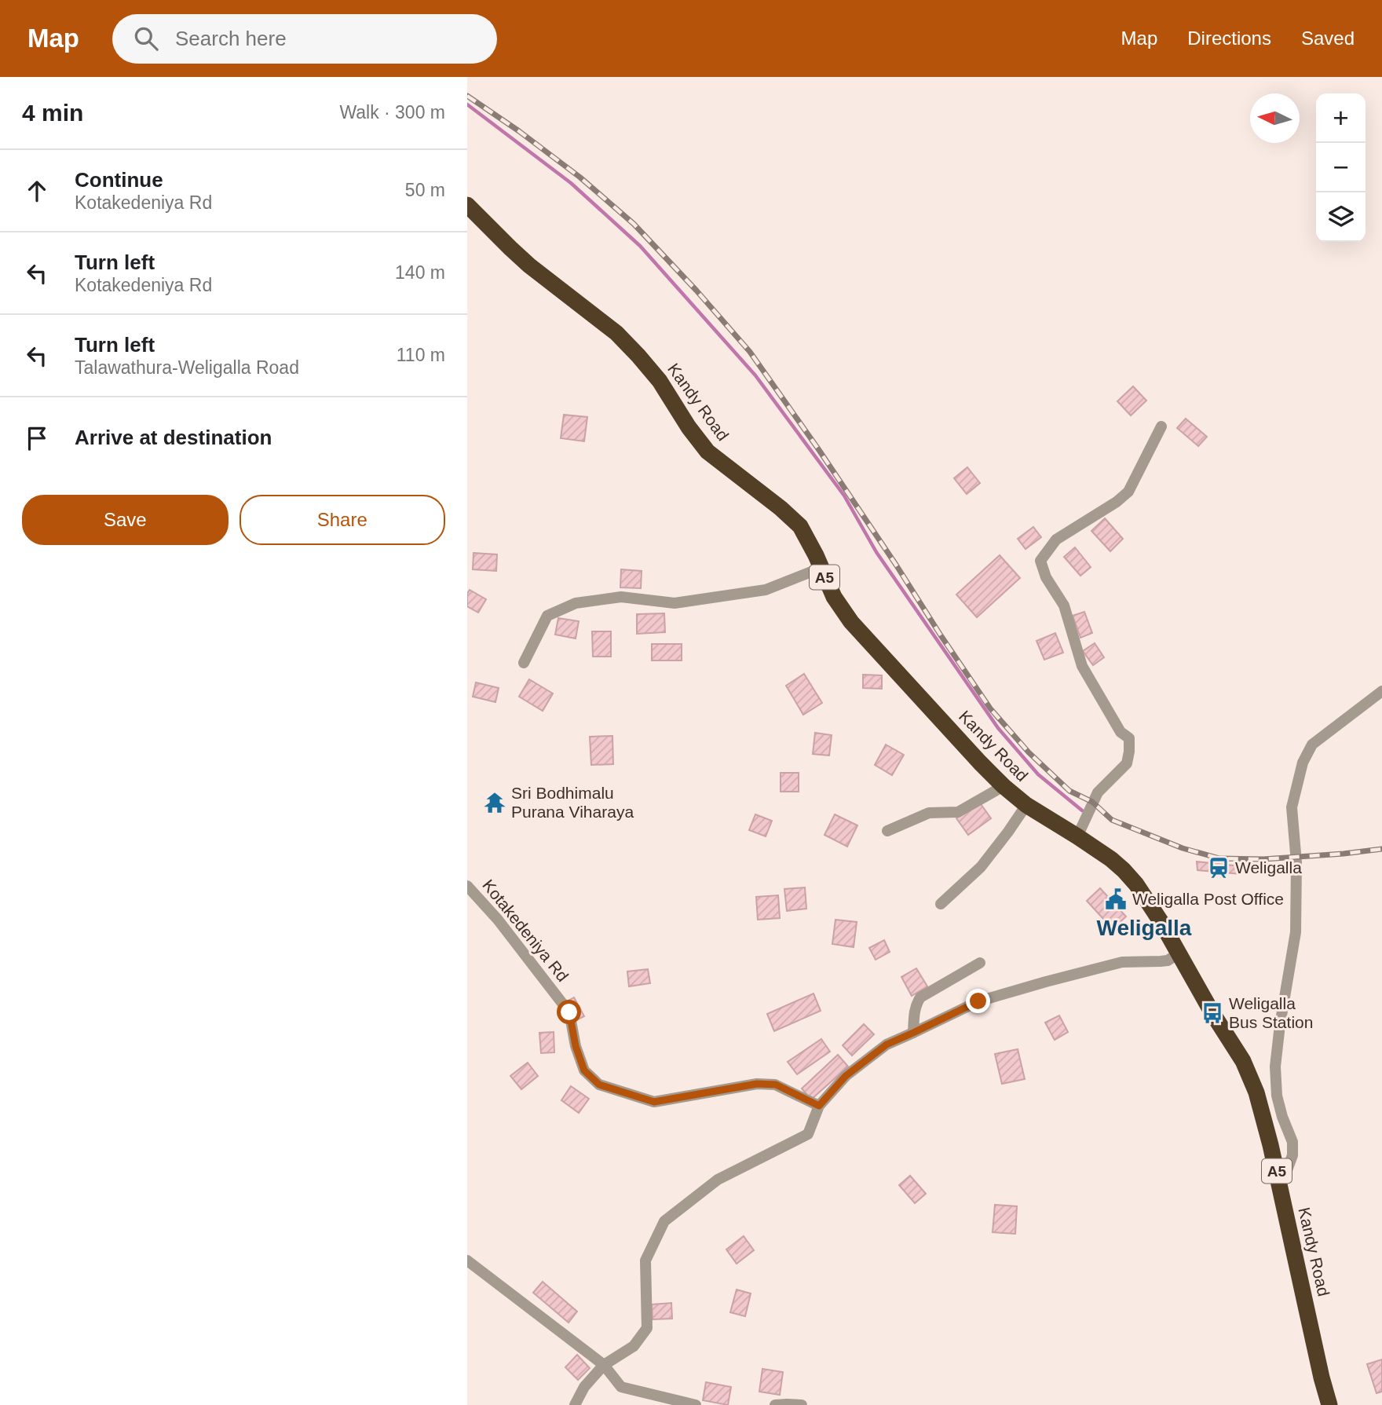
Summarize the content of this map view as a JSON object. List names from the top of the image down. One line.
{"streets":{"highway":["Kandy Road","A5"],"street":["Kotakedeniya Rd"]},"districts":["Weligalla"],"places":{"temple":["Sri Bodhimalu Purana Viharaya"],"station":["Weligalla"],"public building":["Weligalla Post Office"],"bus stop":["Weligalla Bus Station"]},"north":"left","page":{"header":"Map","search":"Search here","nav":["Map","Directions","Saved"],"heading":["4 min","Walk · 300 m"],"map_buttons":["+","−"],"list":[["Continue","Kotakedeniya Rd","50 m"],["Turn left","Kotakedeniya Rd","140 m"],["Turn left","Talawathura-Weligalla Road","110 m"],"Arrive at destination"],"buttons":["Save","Share"]}}
